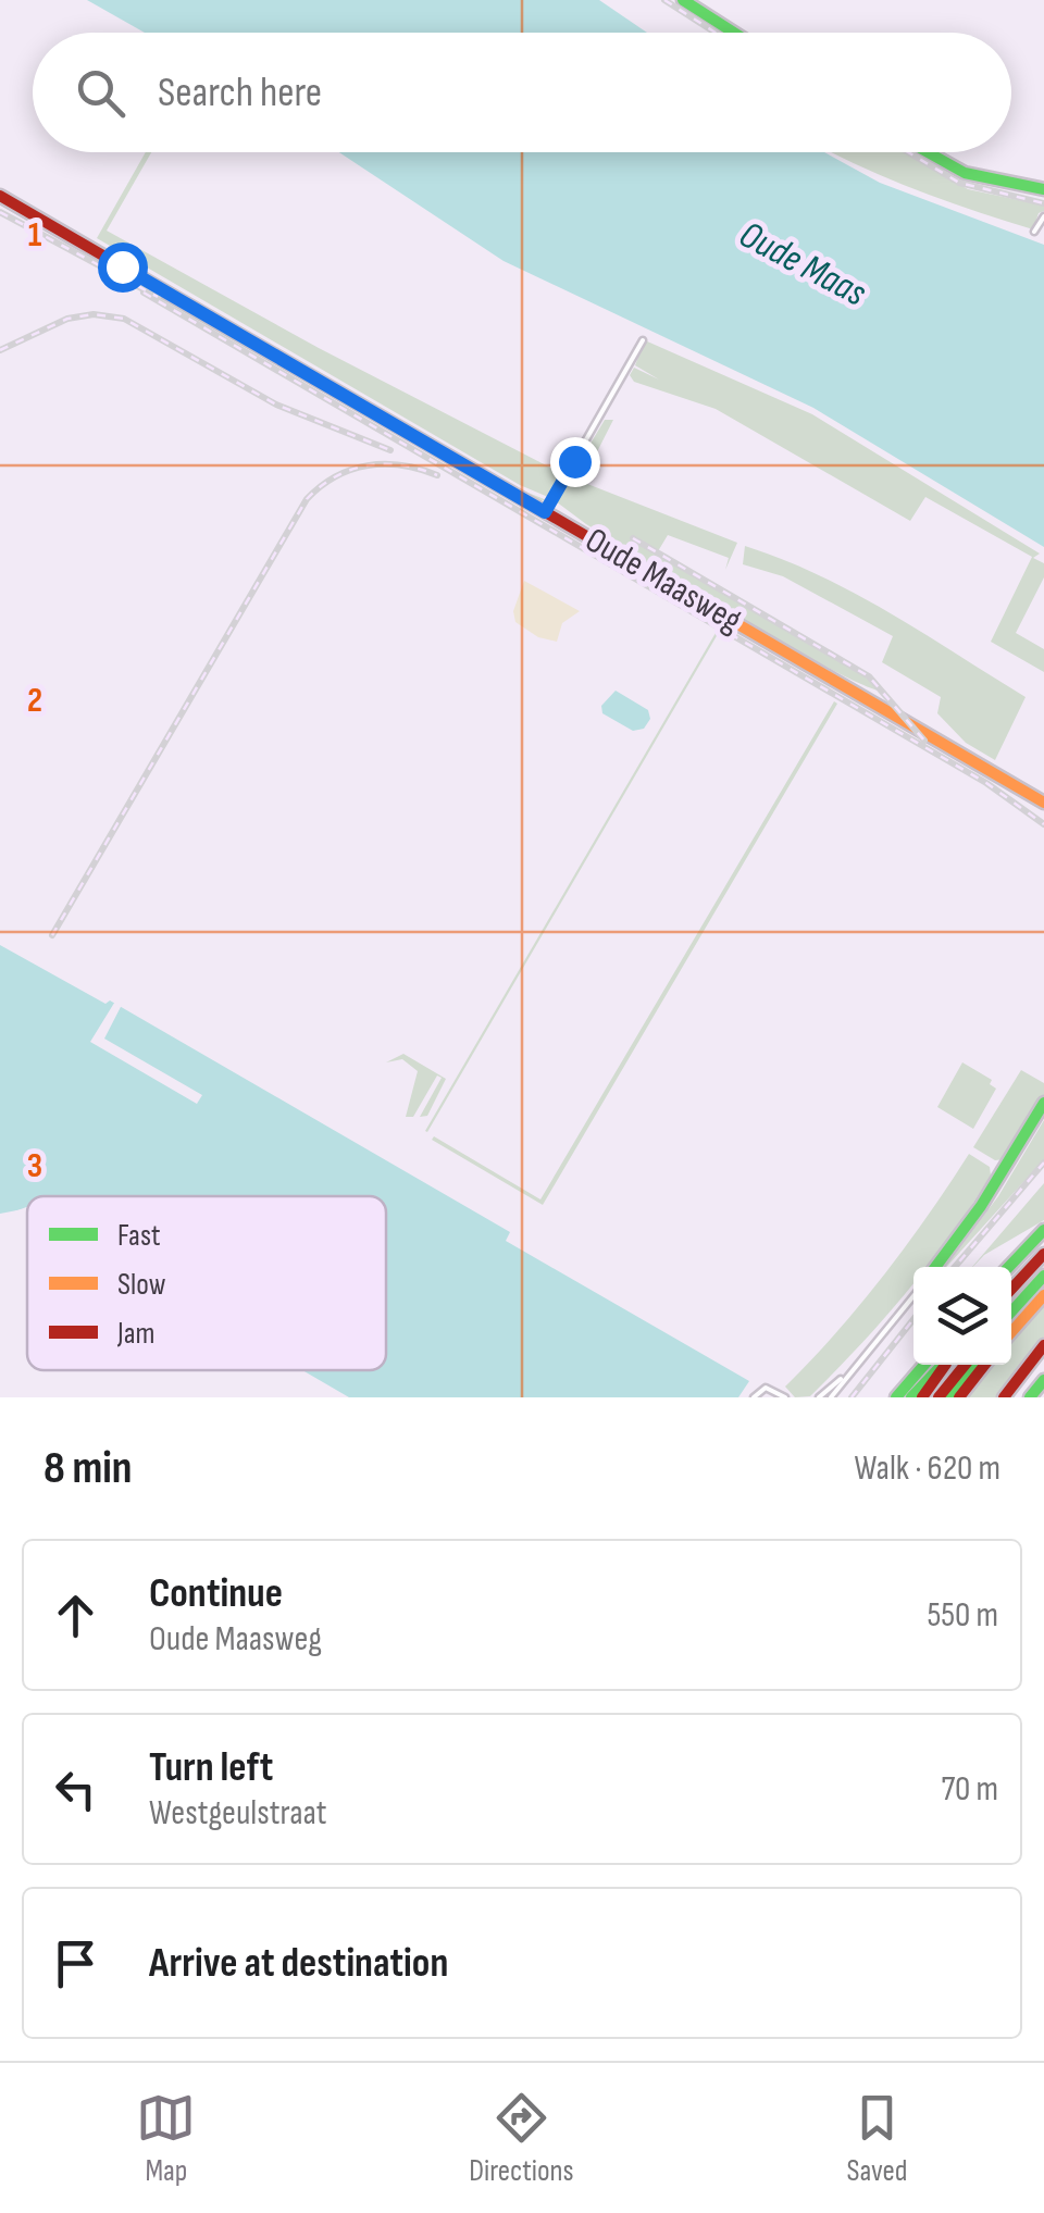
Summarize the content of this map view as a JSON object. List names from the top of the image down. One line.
{"streets":{"main road":["Oude Maasweg"]},"water":["Oude Maas"],"legend":["Fast","Slow","Jam"],"page":{"search":"Search here","heading":["8 min","Walk · 620 m"],"list":[["Continue","Oude Maasweg","550 m"],["Turn left","Westgeulstraat","70 m"],"Arrive at destination"],"nav":["Map","Directions","Saved"]},"grid":{"rows":["1","2","3"]}}
